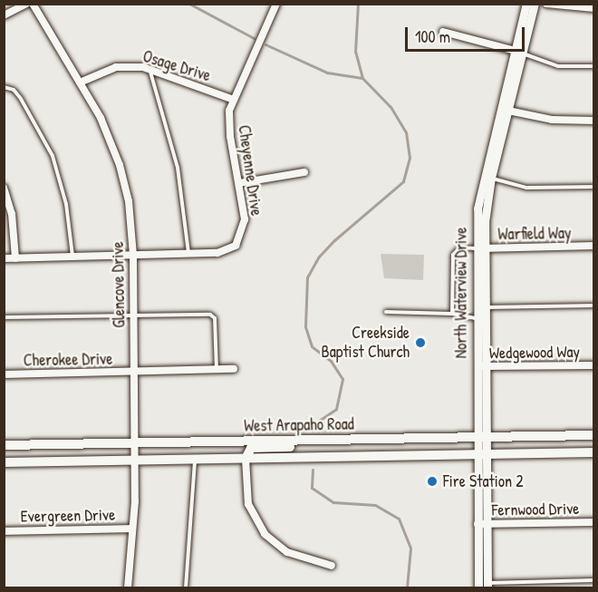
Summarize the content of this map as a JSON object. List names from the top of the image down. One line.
{"streets":{"main road":["West Arapaho Road"],"street":["Osage Drive","Cheyenne Drive","Warfield Way","Glencove Drive","North Waterview Drive","Wedgewood Way","Cherokee Drive","Fernwood Drive","Evergreen Drive"]},"crossings":[["Osage Drive","Cheyenne Drive"],["Osage Drive","Glencove Drive"],["Cheyenne Drive","Glencove Drive"],["Warfield Way","North Waterview Drive"],["Glencove Drive","Cherokee Drive"],["Glencove Drive","West Arapaho Road"],["Glencove Drive","Evergreen Drive"],["North Waterview Drive","Wedgewood Way"],["North Waterview Drive","West Arapaho Road"],["North Waterview Drive","Fernwood Drive"]],"places":["Creekside Baptist Church","Fire Station 2"],"scale_bar":"100 m"}
